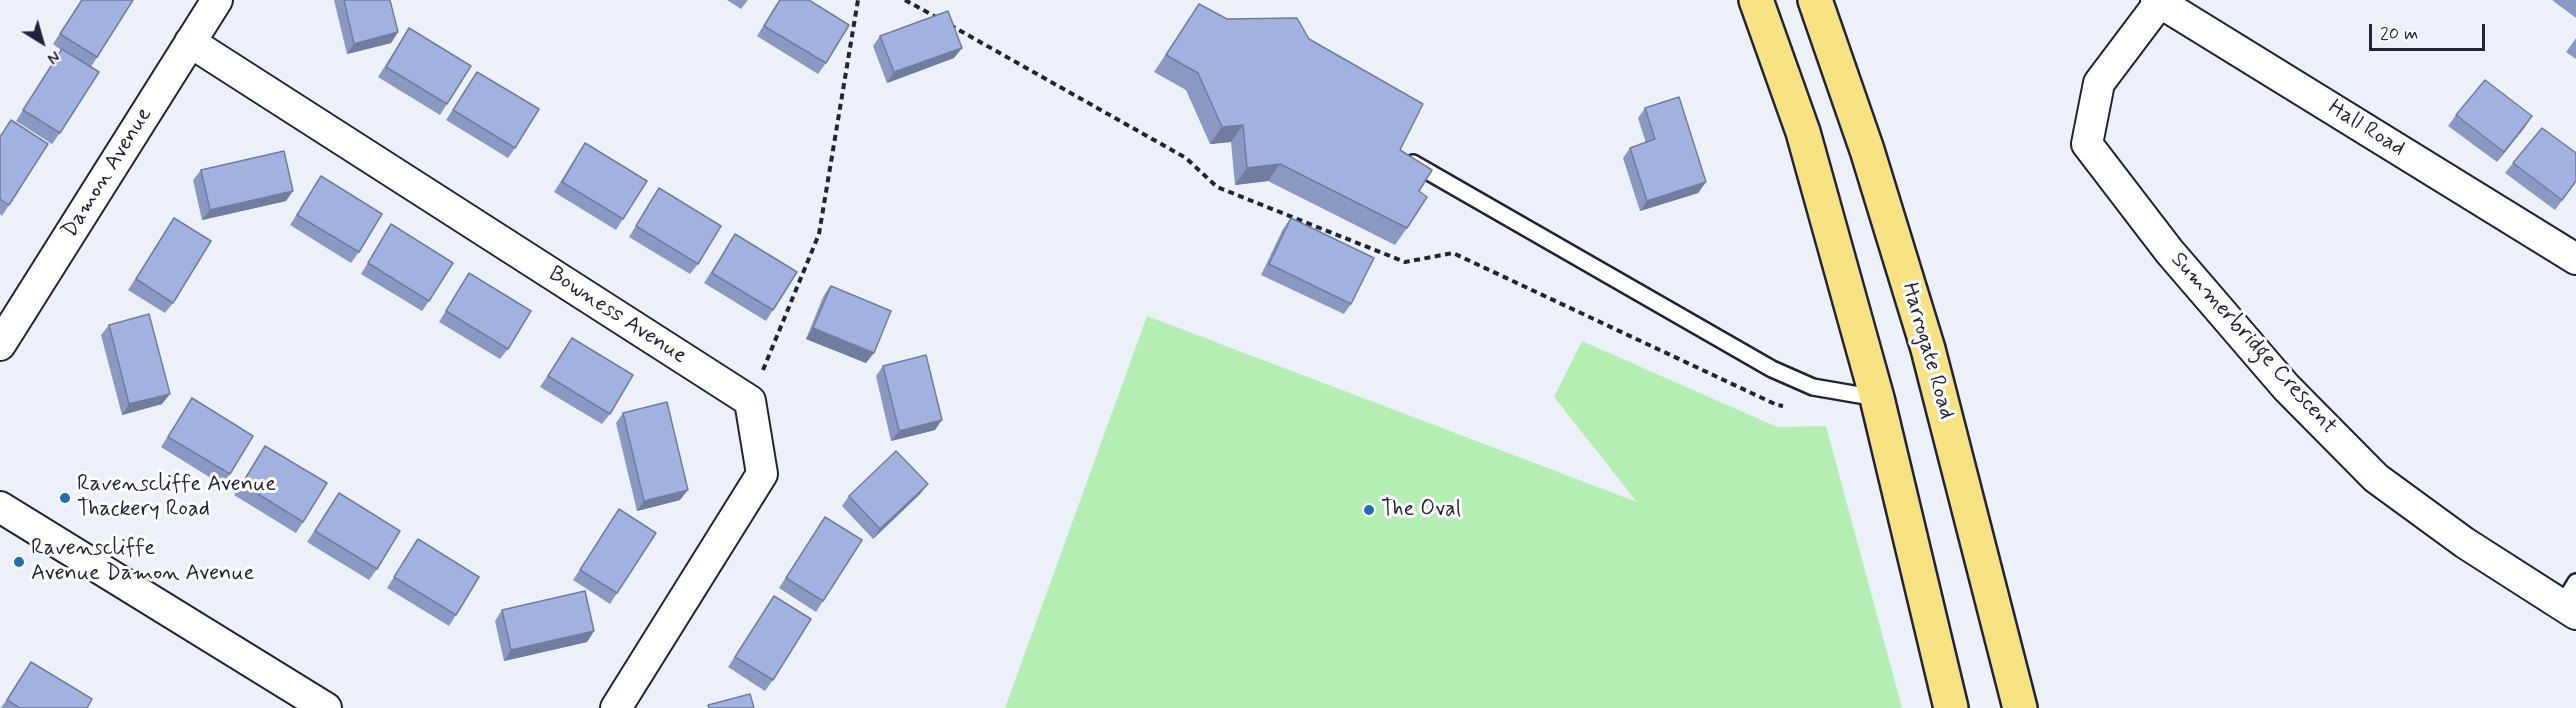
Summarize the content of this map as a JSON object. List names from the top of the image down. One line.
{"streets":{"highway":["Harrogate Road"],"street":["Hall Road","Damon Avenue","Bowness Avenue","Summerbridge Crescent"]},"crossings":[["Hall Road","Summerbridge Crescent"],["Damon Avenue","Bowness Avenue"]],"places":["Ravenscliffe Avenue Thackery Road","The Oval","Ravenscliffe Avenue Damon Avenue"],"scale_bar":"20 m","north":"bottom right"}
